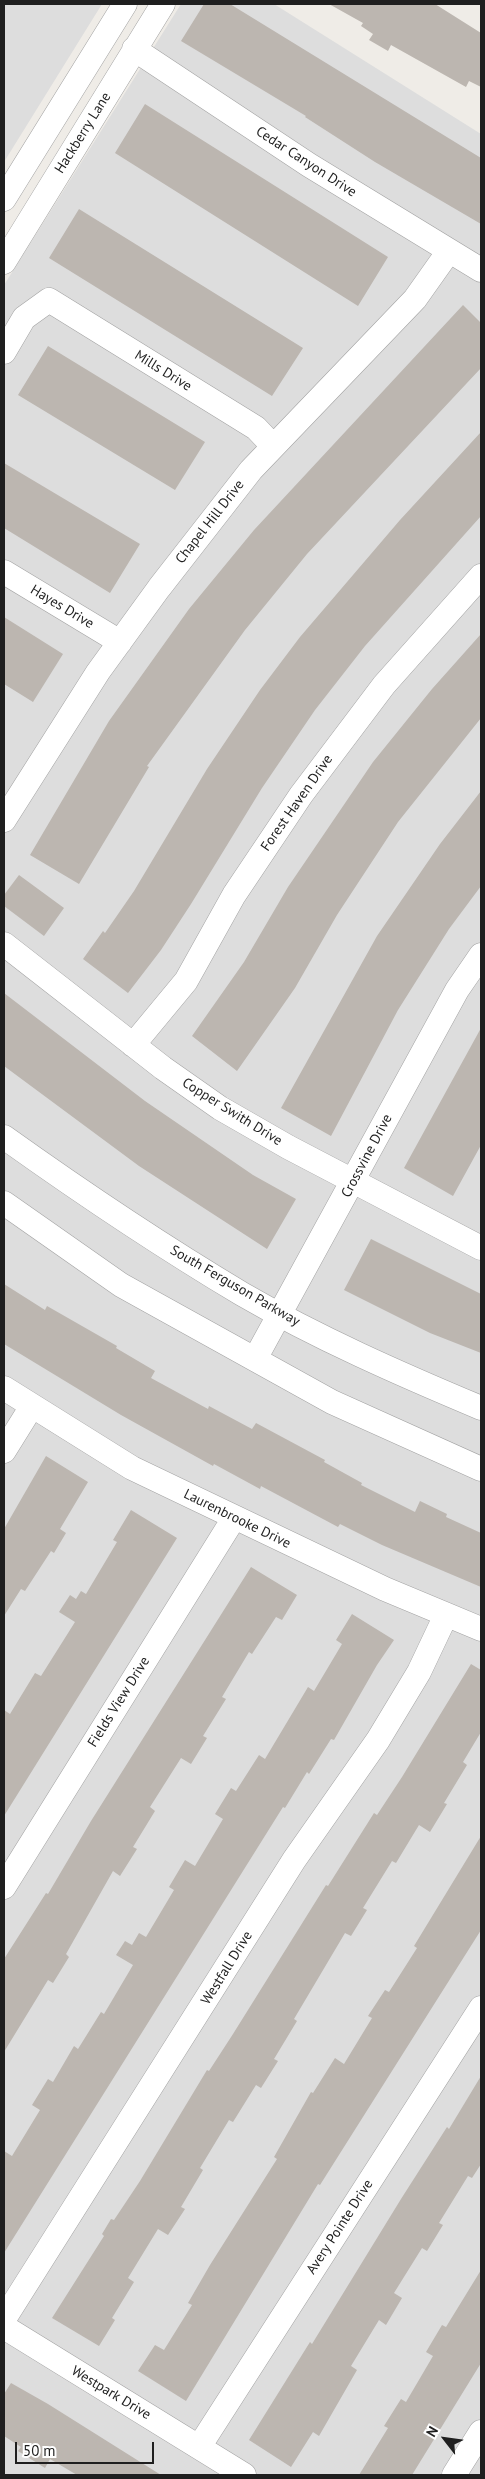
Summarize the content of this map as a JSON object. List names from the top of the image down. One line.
{"streets":{"street":["Hackberry Lane","Cedar Canyon Drive","Mills Drive","Chapel Hill Drive","Hayes Drive","Forest Haven Drive","Copper Swith Drive","Crossvine Drive","South Ferguson Parkway","Laurenbrooke Drive","Fields View Drive","Westfall Drive","Avery Pointe Drive","Westpark Drive"]},"crossings":[["Hackberry Lane","Cedar Canyon Drive"],["Cedar Canyon Drive","Chapel Hill Drive"],["Mills Drive","Chapel Hill Drive"],["Chapel Hill Drive","Hayes Drive"],["Forest Haven Drive","Copper Swith Drive"],["Copper Swith Drive","Crossvine Drive"],["Crossvine Drive","South Ferguson Parkway"],["Laurenbrooke Drive","Fields View Drive"],["Laurenbrooke Drive","Westfall Drive"],["Avery Pointe Drive","Westpark Drive"]],"scale_bar":"50 m","north":"top left"}
